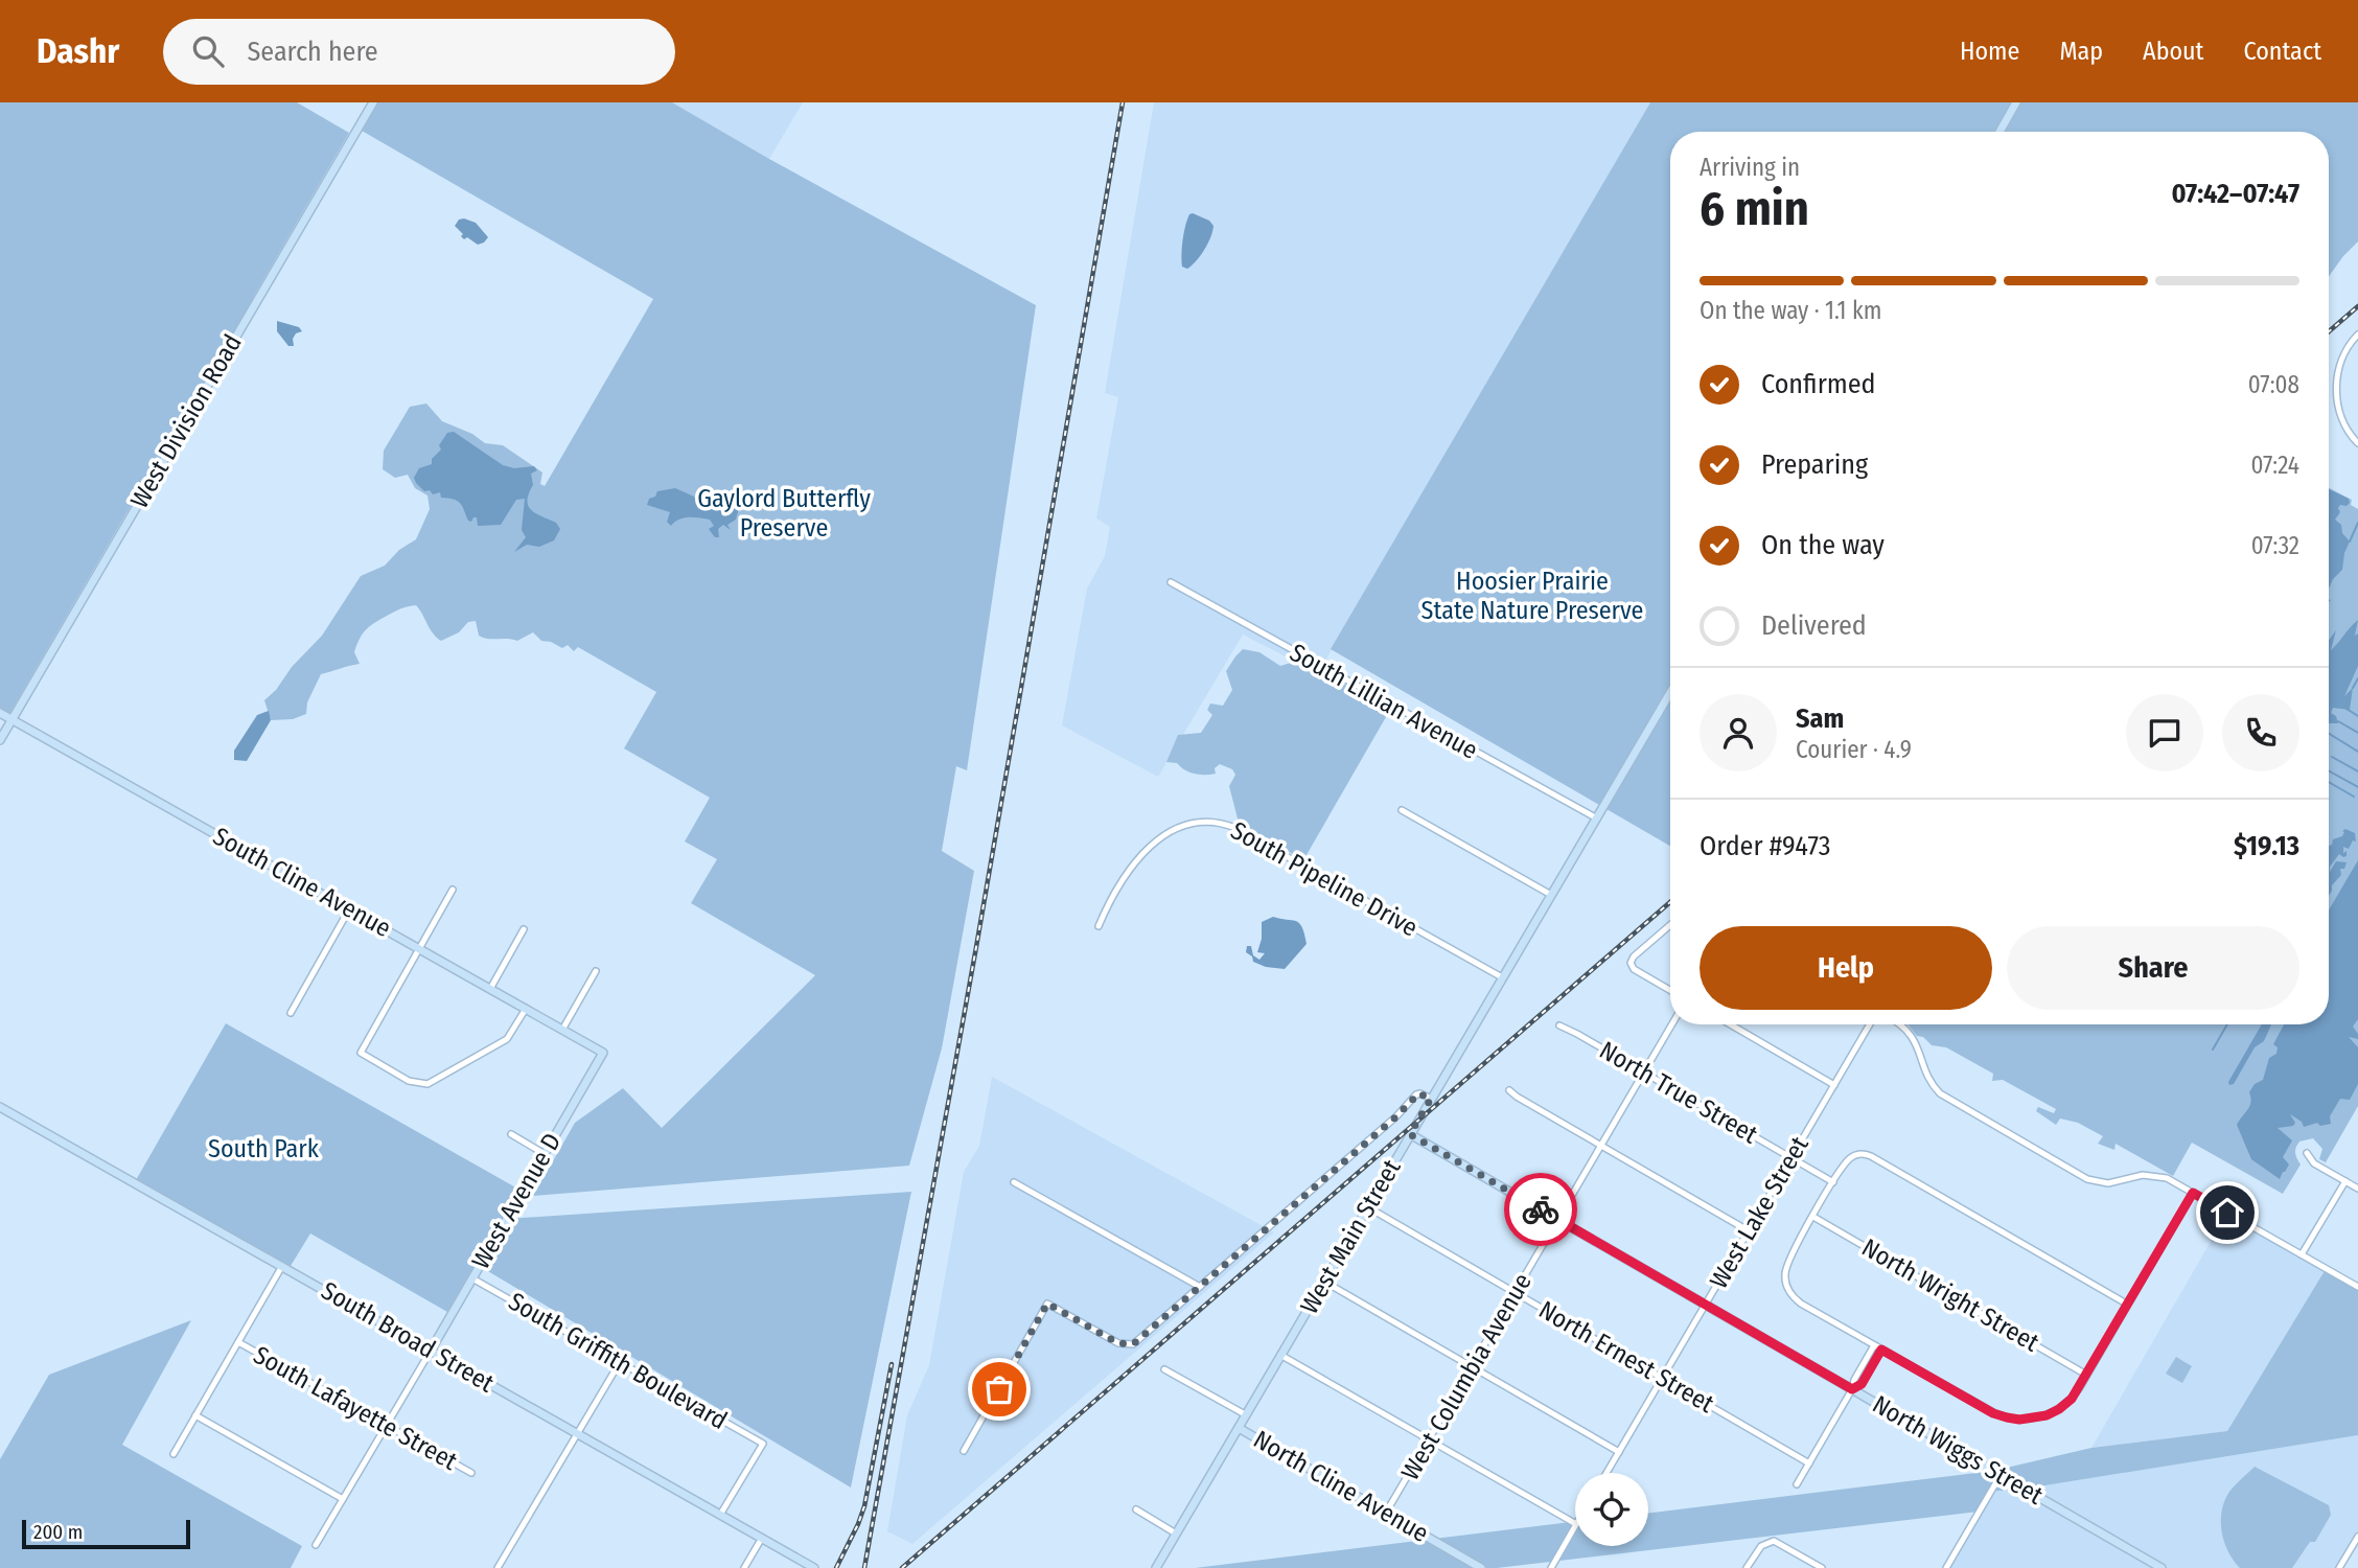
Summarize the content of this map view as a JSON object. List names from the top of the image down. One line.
{"streets":{"street":["West Division Road","South Lillian Avenue","South Pipeline Drive","South Cline Avenue","North True Street","West Avenue D","West Lake Street","West Main Street","North Wright Street","South Broad Street","North Ernest Street","South Griffith Boulevard","West Columbia Avenue","South Lafayette Street","North Wiggs Street","North Cline Avenue"]},"crossings":[["West Division Road","South Cline Avenue"],["South Lillian Avenue","West Main Street"],["South Pipeline Drive","West Main Street"],["South Cline Avenue","West Avenue D"],["North True Street","West Lake Street"],["North True Street","West Columbia Avenue"],["West Avenue D","South Broad Street"],["West Avenue D","South Griffith Boulevard"],["West Lake Street","North Ernest Street"],["West Lake Street","North Wiggs Street"],["West Main Street","North Ernest Street"],["West Main Street","North Wiggs Street"],["West Main Street","North Cline Avenue"],["South Broad Street","South Griffith Boulevard"],["North Ernest Street","West Columbia Avenue"],["West Columbia Avenue","North Wiggs Street"],["West Columbia Avenue","North Cline Avenue"]],"parks":["Gaylord Butterfly Preserve","Hoosier Prairie State Nature Preserve","South Park"],"scale_bar":"200 m","page":{"header":"Dashr","search":"Search here","nav":["Home","Map","About","Contact"],"heading":["6 min","Arriving in","07:42–07:47"],"panel":["Sam","Courier · 4.9","Order #9473","$19.13"],"bar":"On the way · 1.1 km","list":[["Confirmed","07:08"],["Preparing","07:24"],["On the way","07:32"],"Delivered"],"buttons":["Help","Share"],"scale":"200 m"}}
